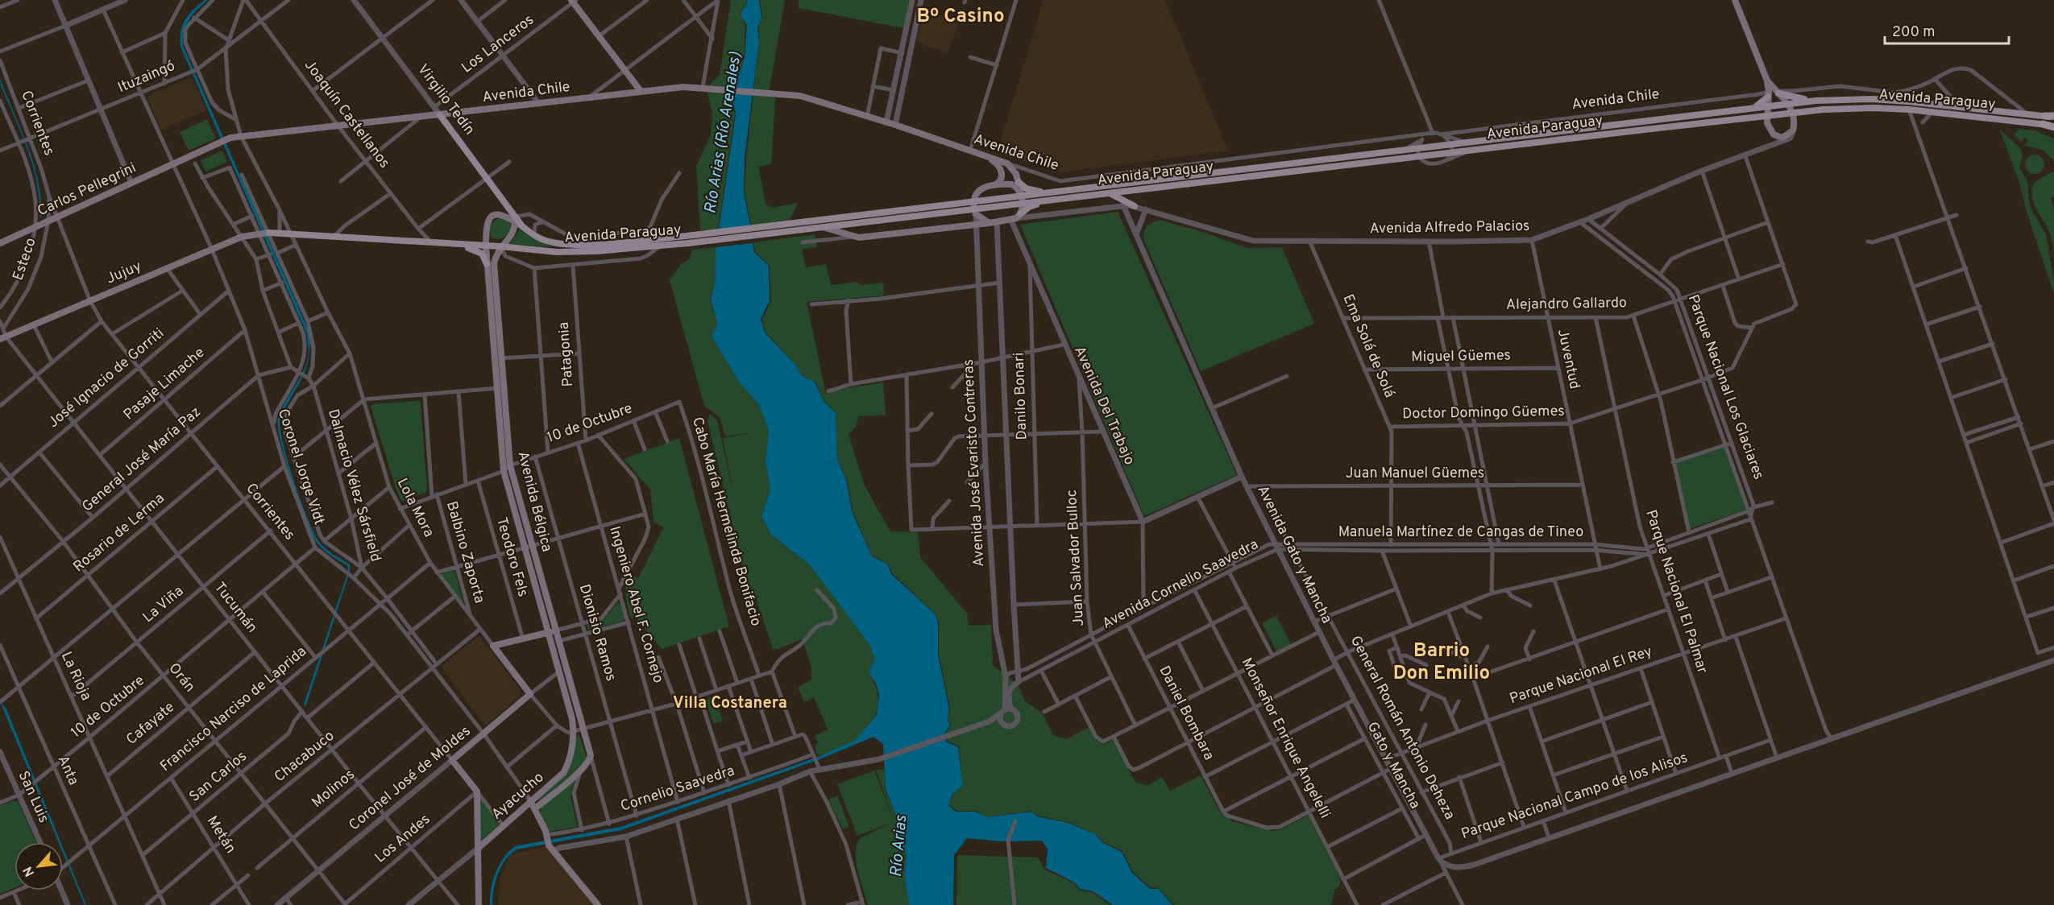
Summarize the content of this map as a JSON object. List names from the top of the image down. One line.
{"streets":{"main road":["Avenida Chile","Virgilio Tedín","Avenida Paraguay","Corrientes","Carlos Pellegrini","Jujuy","Avenida Bélgica","Lola Mora","Coronel José de Moldes","Ayacucho"],"street":["Los Lanceros","Ituzaingó","Joaquín Castellanos","Avenida Alfredo Palacios","Esteco","Alejandro Gallardo","Ema Solá de Solá","Patagonia","Miguel Güemes","Juventud","José Ignacio de Gorriti","Pasaje Limache","Parque Nacional Los Glaciares","Danilo Bonari","Avenida Del Trabajo","Doctor Domingo Güemes","10 de Octubre","General José María Paz","Avenida José Evaristo Contreras","Coronel Jorge Vidt","Juan Manuel Güemes","Dalmacio Vélez Sársfield","Cabo María Hermelinda Bonifacio","Manuela Martínez de Cangas de Tineo","Rosario de Lerma","Balbino Zaporta","Avenida Gato y Mancha","Teodoro Fels","Juan Salvador Bulloc","Avenida Cornelio Saavedra","Parque Nacional El Palmar","La Viña","Ingeniero Abel F. Cornejo","Tucumán","Dionisio Ramos","Parque Nacional El Rey","La Rioja","Orán","Francisco Narciso de Laprida","Daniel Bombara","Cafayate","General Román Antonio Deheza","Monseñor Enrique Angelelli","Chacabuco","Gato y Mancha","Anta","San Carlos","Molinos","Cornelio Saavedra","Parque Nacional Campo de los Alisos","San Luis","Metán","Los Andes"]},"crossings":[["Los Lanceros","Virgilio Tedín"],["Ituzaingó","Joaquín Castellanos"],["Ituzaingó","Corrientes"],["Ituzaingó","Coronel Jorge Vidt"],["Ituzaingó","Lola Mora"],["Avenida Chile","Virgilio Tedín"],["Avenida Chile","Avenida Paraguay"],["Avenida Chile","Joaquín Castellanos"],["Avenida Chile","Carlos Pellegrini"],["Avenida Chile","Lola Mora"],["Virgilio Tedín","Avenida Paraguay"],["Virgilio Tedín","Avenida Bélgica"],["Avenida Paraguay","Joaquín Castellanos"],["Avenida Paraguay","Jujuy"],["Avenida Paraguay","Avenida José Evaristo Contreras"],["Avenida Paraguay","Avenida Bélgica"],["Avenida Paraguay","Lola Mora"],["Corrientes","Carlos Pellegrini"],["Corrientes","Esteco"],["Corrientes","Jujuy"],["Corrientes","José Ignacio de Gorriti"],["Corrientes","Pasaje Limache"],["Corrientes","10 de Octubre"],["Corrientes","General José María Paz"],["Corrientes","Rosario de Lerma"],["Corrientes","La Viña"],["Corrientes","Francisco Narciso de Laprida"],["Corrientes","Chacabuco"],["Corrientes","Coronel José de Moldes"],["Corrientes","Molinos"],["Corrientes","Ayacucho"],["Corrientes","Los Andes"],["Carlos Pellegrini","Esteco"],["Carlos Pellegrini","Coronel Jorge Vidt"],["Avenida Alfredo Palacios","Ema Solá de Solá"],["Avenida Alfredo Palacios","Juventud"],["Avenida Alfredo Palacios","Parque Nacional Los Glaciares"],["Avenida Alfredo Palacios","Avenida Del Trabajo"],["Avenida Alfredo Palacios","Avenida Gato y Mancha"],["Esteco","Tucumán"],["Jujuy","Coronel Jorge Vidt"],["Jujuy","Tucumán"],["Alejandro Gallardo","Ema Solá de Solá"],["Alejandro Gallardo","Juventud"],["Alejandro Gallardo","Parque Nacional Los Glaciares"],["Alejandro Gallardo","Parque Nacional El Palmar"],["Ema Solá de Solá","Miguel Güemes"],["Ema Solá de Solá","Doctor Domingo Güemes"],["Ema Solá de Solá","Juan Manuel Güemes"],["Ema Solá de Solá","Manuela Martínez de Cangas de Tineo"],["Patagonia","10 de Octubre"],["Miguel Güemes","Juventud"],["Juventud","Doctor Domingo Güemes"],["Juventud","Juan Manuel Güemes"],["Juventud","Manuela Martínez de Cangas de Tineo"],["José Ignacio de Gorriti","Coronel Jorge Vidt"],["José Ignacio de Gorriti","Tucumán"],["José Ignacio de Gorriti","Orán"],["Pasaje Limache","Coronel Jorge Vidt"],["Pasaje Limache","Tucumán"],["Parque Nacional Los Glaciares","Doctor Domingo Güemes"],["Parque Nacional Los Glaciares","Parque Nacional El Rey"],["Danilo Bonari","Avenida Del Trabajo"],["Avenida Del Trabajo","Juan Salvador Bulloc"],["Avenida Del Trabajo","Avenida Cornelio Saavedra"],["Doctor Domingo Güemes","Parque Nacional El Palmar"],["10 de Octubre","Coronel Jorge Vidt"],["10 de Octubre","Avenida Bélgica"],["10 de Octubre","Lola Mora"],["10 de Octubre","Cabo María Hermelinda Bonifacio"],["10 de Octubre","Balbino Zaporta"],["10 de Octubre","Teodoro Fels"],["10 de Octubre","Ingeniero Abel F. Cornejo"],["10 de Octubre","Tucumán"],["10 de Octubre","Dionisio Ramos"],["10 de Octubre","La Rioja"],["10 de Octubre","Orán"],["10 de Octubre","Anta"],["10 de Octubre","San Luis"],["General José María Paz","Coronel Jorge Vidt"],["General José María Paz","Tucumán"],["General José María Paz","La Rioja"],["General José María Paz","Orán"],["Avenida José Evaristo Contreras","Avenida Cornelio Saavedra"],["Avenida José Evaristo Contreras","Cornelio Saavedra"],["Coronel Jorge Vidt","Francisco Narciso de Laprida"],["Coronel Jorge Vidt","Chacabuco"],["Coronel Jorge Vidt","Coronel José de Moldes"],["Coronel Jorge Vidt","Ayacucho"],["Juan Manuel Güemes","Avenida Gato y Mancha"],["Juan Manuel Güemes","General Román Antonio Deheza"],["Dalmacio Vélez Sársfield","Francisco Narciso de Laprida"],["Dalmacio Vélez Sársfield","Chacabuco"],["Avenida Bélgica","Coronel José de Moldes"],["Avenida Bélgica","Ayacucho"],["Lola Mora","Balbino Zaporta"],["Lola Mora","Francisco Narciso de Laprida"],["Lola Mora","Chacabuco"],["Lola Mora","Coronel José de Moldes"],["Lola Mora","Ayacucho"],["Manuela Martínez de Cangas de Tineo","Avenida Gato y Mancha"],["Manuela Martínez de Cangas de Tineo","Avenida Cornelio Saavedra"],["Manuela Martínez de Cangas de Tineo","Parque Nacional El Palmar"],["Manuela Martínez de Cangas de Tineo","General Román Antonio Deheza"],["Rosario de Lerma","Tucumán"],["Rosario de Lerma","La Rioja"],["Rosario de Lerma","Orán"],["Avenida Gato y Mancha","Avenida Cornelio Saavedra"],["Avenida Gato y Mancha","Parque Nacional El Rey"],["Avenida Gato y Mancha","Parque Nacional Campo de los Alisos"],["Juan Salvador Bulloc","Avenida Cornelio Saavedra"],["Avenida Cornelio Saavedra","Daniel Bombara"],["Avenida Cornelio Saavedra","Monseñor Enrique Angelelli"],["Parque Nacional El Palmar","Parque Nacional El Rey"],["Parque Nacional El Palmar","Parque Nacional Campo de los Alisos"],["La Viña","Tucumán"],["La Viña","La Rioja"],["La Viña","Orán"],["Ingeniero Abel F. Cornejo","Cornelio Saavedra"],["Tucumán","Francisco Narciso de Laprida"],["Tucumán","Cafayate"],["Tucumán","Chacabuco"],["Tucumán","San Carlos"],["Tucumán","Coronel José de Moldes"],["Tucumán","Molinos"],["Tucumán","Ayacucho"],["Tucumán","Los Andes"],["Dionisio Ramos","Cornelio Saavedra"],["Parque Nacional El Rey","General Román Antonio Deheza"],["La Rioja","Francisco Narciso de Laprida"],["La Rioja","Cafayate"],["La Rioja","Chacabuco"],["La Rioja","San Carlos"],["Orán","Francisco Narciso de Laprida"],["Orán","Cafayate"],["Orán","Chacabuco"],["Orán","San Carlos"],["Orán","Coronel José de Moldes"],["Orán","Molinos"],["Orán","Los Andes"],["Francisco Narciso de Laprida","Anta"],["Francisco Narciso de Laprida","Metán"],["General Román Antonio Deheza","Parque Nacional Campo de los Alisos"],["Chacabuco","Metán"],["San Carlos","Metán"],["Coronel José de Moldes","Ayacucho"]],"districts":["Bº Casino","Barrio Don Emilio","Villa Costanera"],"water":["Río Arias (Río Arenales)","Río Arias"],"scale_bar":"200 m","north":"bottom left"}
